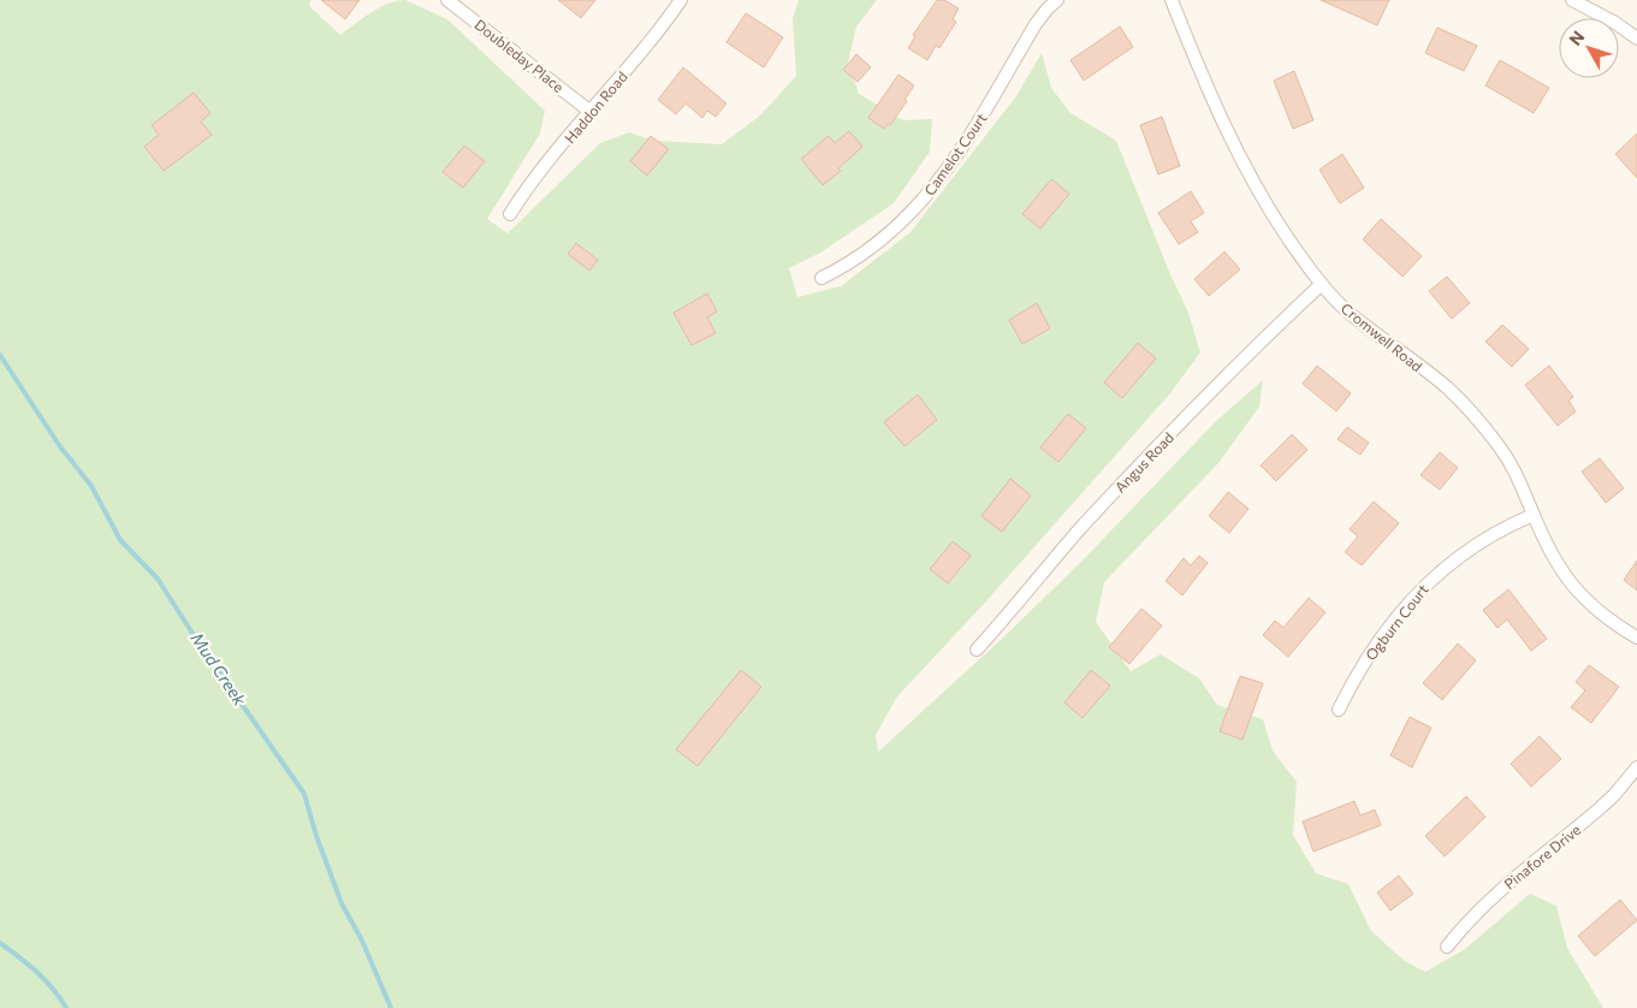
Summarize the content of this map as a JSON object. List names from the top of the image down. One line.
{"streets":{"street":["Doubleday Place","Haddon Road","Camelot Court","Cromwell Road","Angus Road","Ogburn Court","Pinafore Drive"]},"crossings":[["Doubleday Place","Haddon Road"],["Cromwell Road","Angus Road"],["Cromwell Road","Ogburn Court"]],"water":["Mud Creek"],"north":"top left"}
